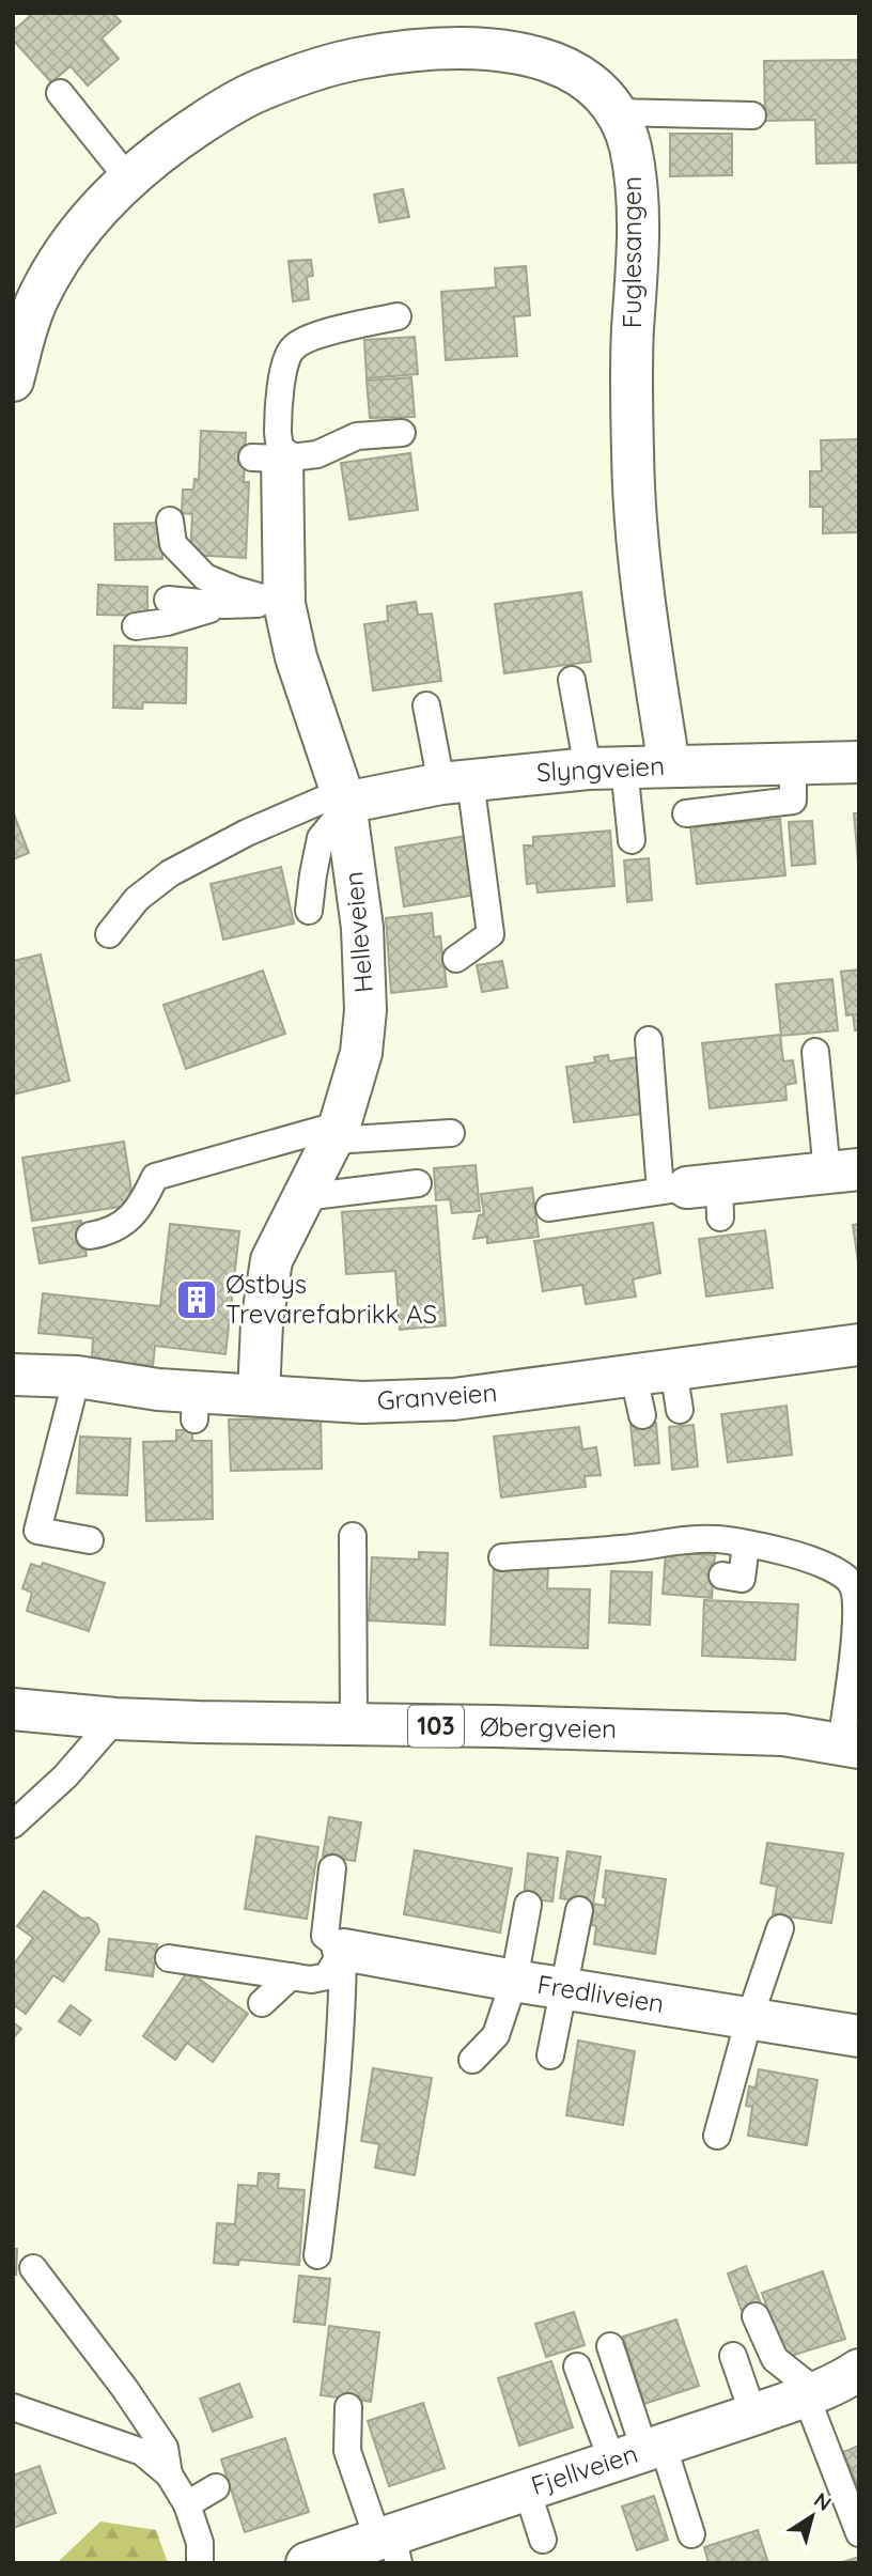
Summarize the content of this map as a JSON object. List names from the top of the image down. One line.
{"streets":{"street":["Fuglesangen","Slyngveien","Helleveien","Granveien","103","Øbergveien","Fredliveien","Fjellveien"]},"crossings":[["Fuglesangen","Slyngveien"],["Slyngveien","Helleveien"],["Helleveien","Granveien"]],"places":{"building":["Østbys Trevarefabrikk AS"]},"north":"top right"}
